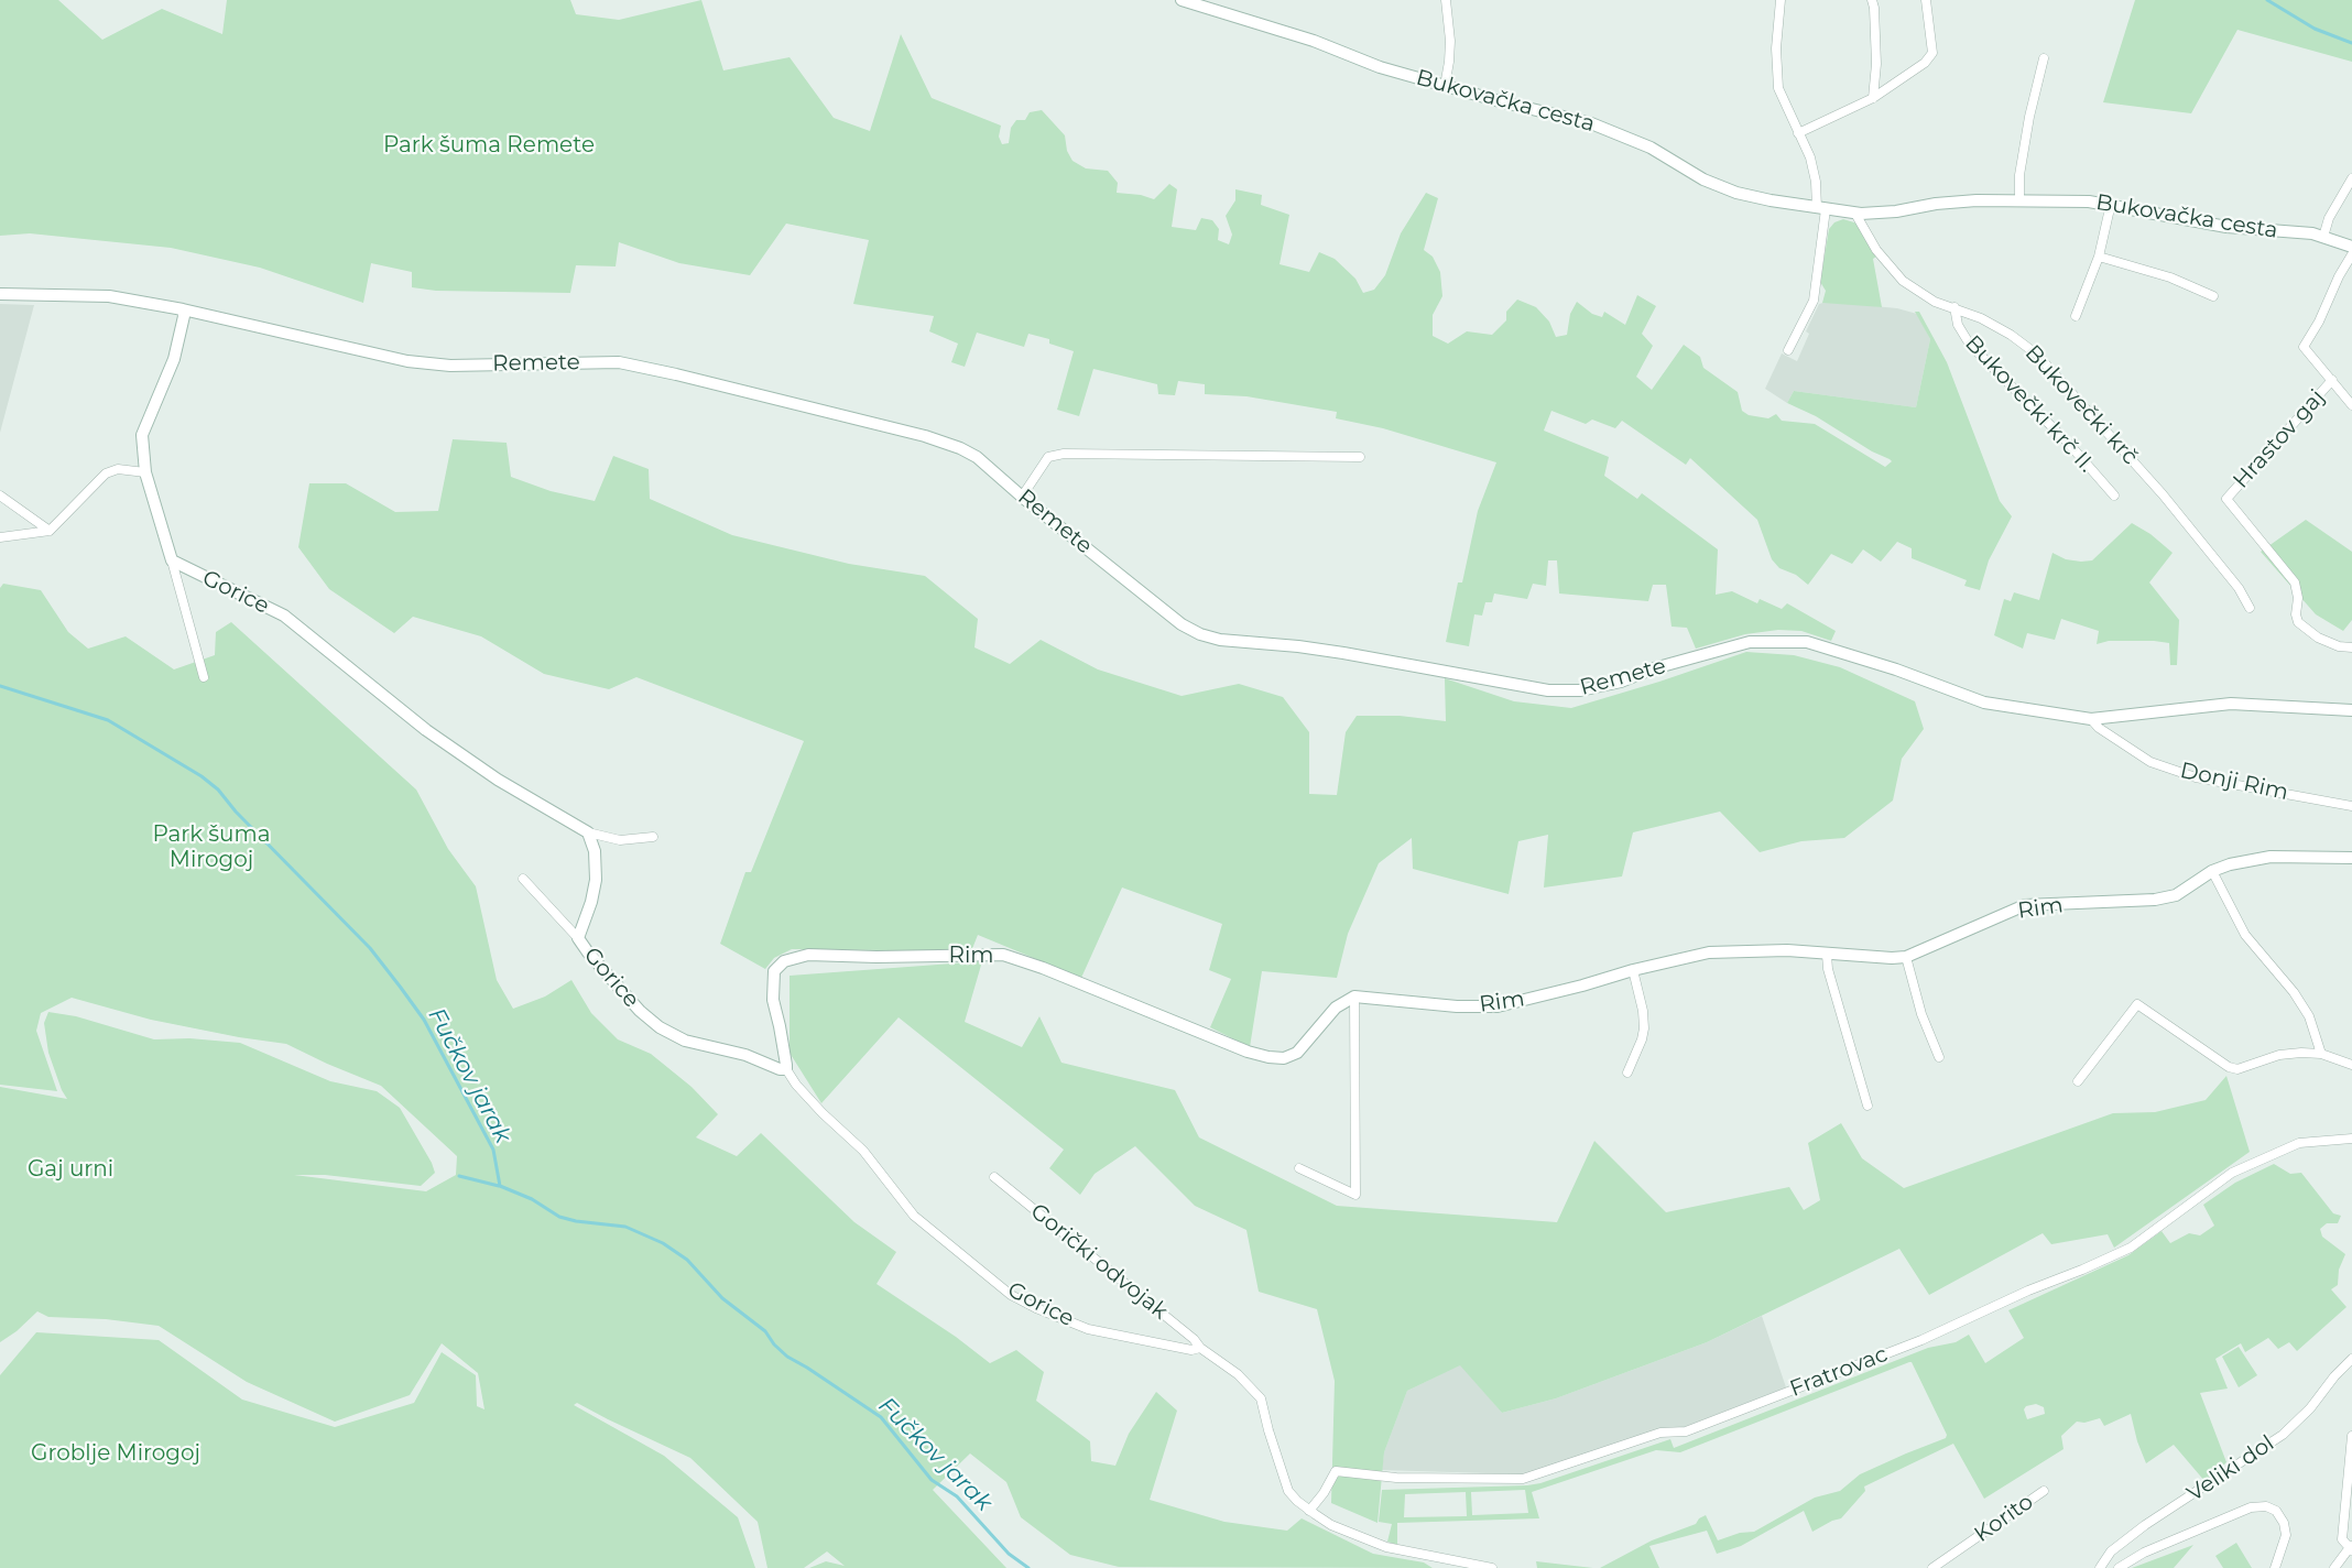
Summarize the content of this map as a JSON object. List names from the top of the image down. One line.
{"streets":{"street":["Bukovačka cesta","Remete","Bukovečki krč II.","Bukovečki krč","Hrastov gaj","Gorice","Donji Rim","Rim","Gorički odvojak","Fratrovac","Veliki dol","Korito"]},"crossings":[["Bukovačka cesta","Bukovečki krč"],["Remete","Gorice"],["Remete","Donji Rim"],["Bukovečki krč II.","Bukovečki krč"],["Gorice","Rim"],["Gorice","Gorički odvojak"]],"water":["Fučkov jarak"],"parks":["Park šuma Remete","Park šuma Mirogoj","Gaj urni","Groblje Mirogoj"]}
